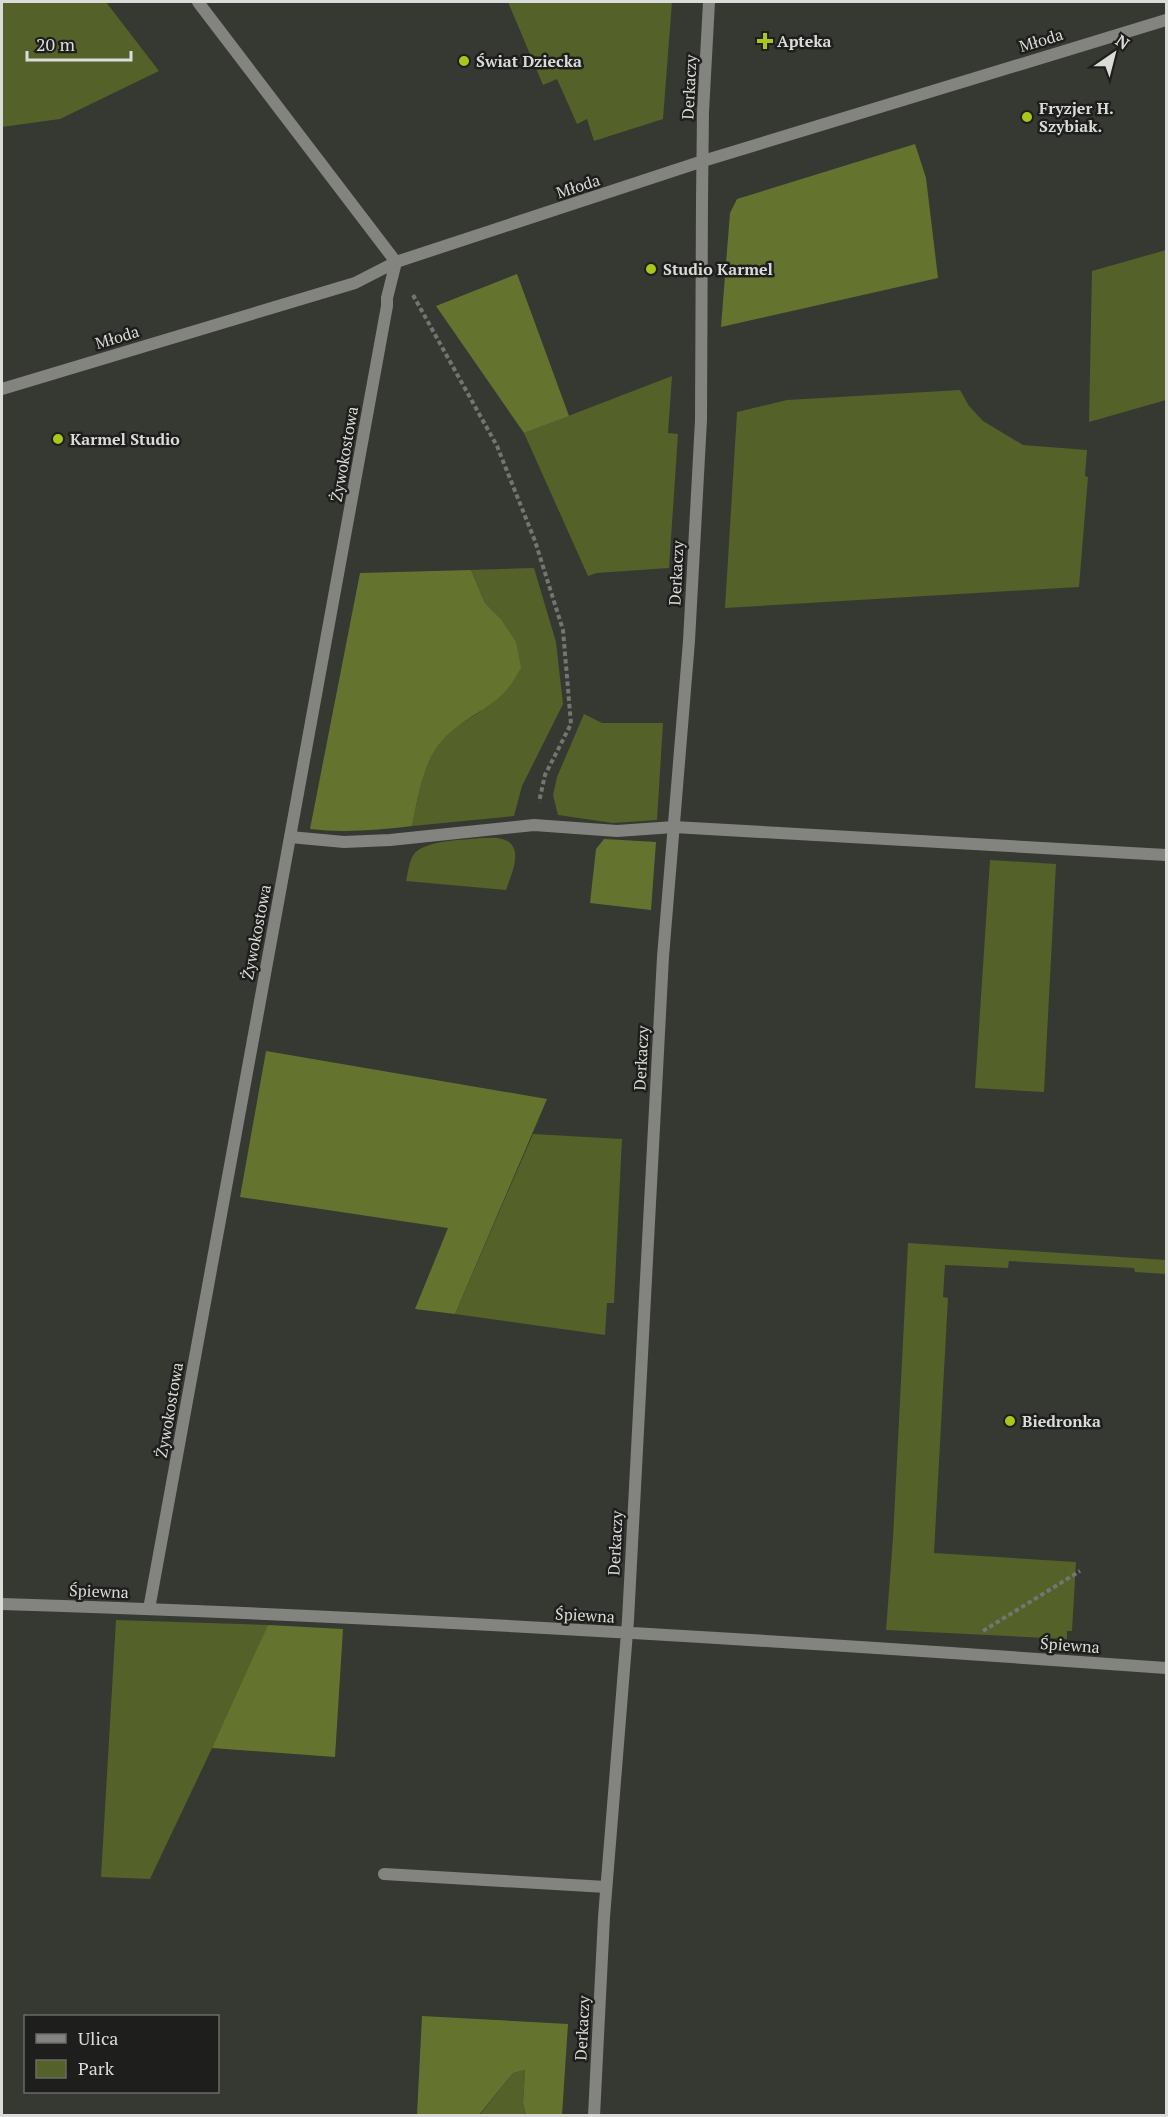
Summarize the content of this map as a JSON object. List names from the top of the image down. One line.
{"streets":{"street":["Młoda","Derkaczy","Żywokostowa","Śpiewna"]},"crossings":[["Młoda","Derkaczy"],["Młoda","Żywokostowa"],["Derkaczy","Śpiewna"],["Żywokostowa","Śpiewna"]],"places":{"health":["Apteka"],"other":["Świat Dziecka","Fryzjer H. Szybiak.","Studio Karmel","Karmel Studio","Biedronka"]},"legend":["Ulica","Park"],"scale_bar":"20 m","north":"top right"}
